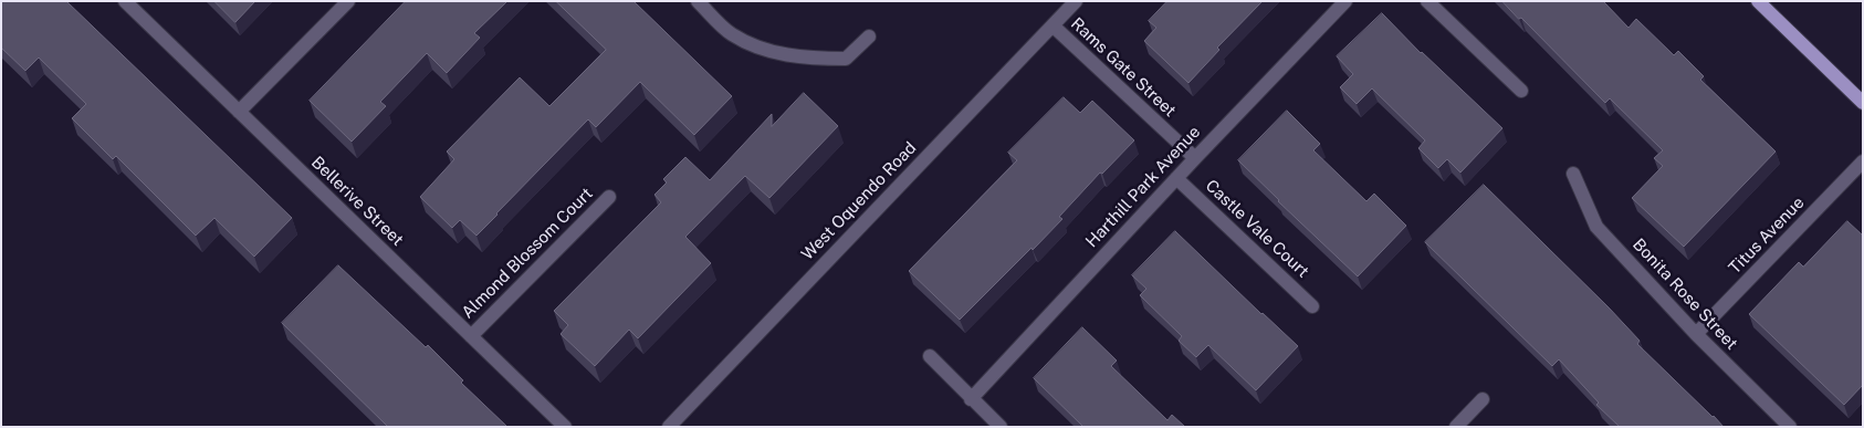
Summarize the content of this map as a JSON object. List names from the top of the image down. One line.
{"streets":{"street":["Rams Gate Street","Harthill Park Avenue","Bellerive Street","West Oquendo Road","Castle Vale Court","Titus Avenue","Almond Blossom Court","Bonita Rose Street"]},"crossings":[["Rams Gate Street","Harthill Park Avenue"],["Rams Gate Street","West Oquendo Road"],["Harthill Park Avenue","Castle Vale Court"],["Bellerive Street","Almond Blossom Court"],["Titus Avenue","Bonita Rose Street"]]}
